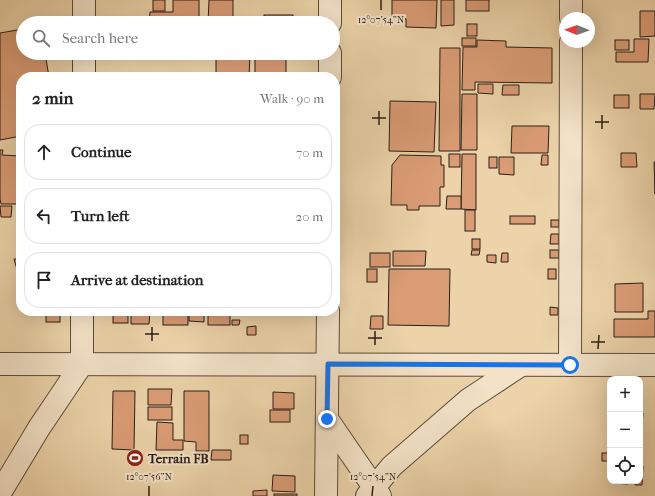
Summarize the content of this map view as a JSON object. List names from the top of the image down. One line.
{"places":{"sports":["Terrain FB"]},"north":"left","page":{"search":"Search here","heading":["2 min","Walk · 90 m"],"list":[["Continue","70 m"],["Turn left","20 m"],"Arrive at destination"],"map_buttons":["+","−"]},"coordinates":["12°07'54\"N","12°07'56\"N"]}
